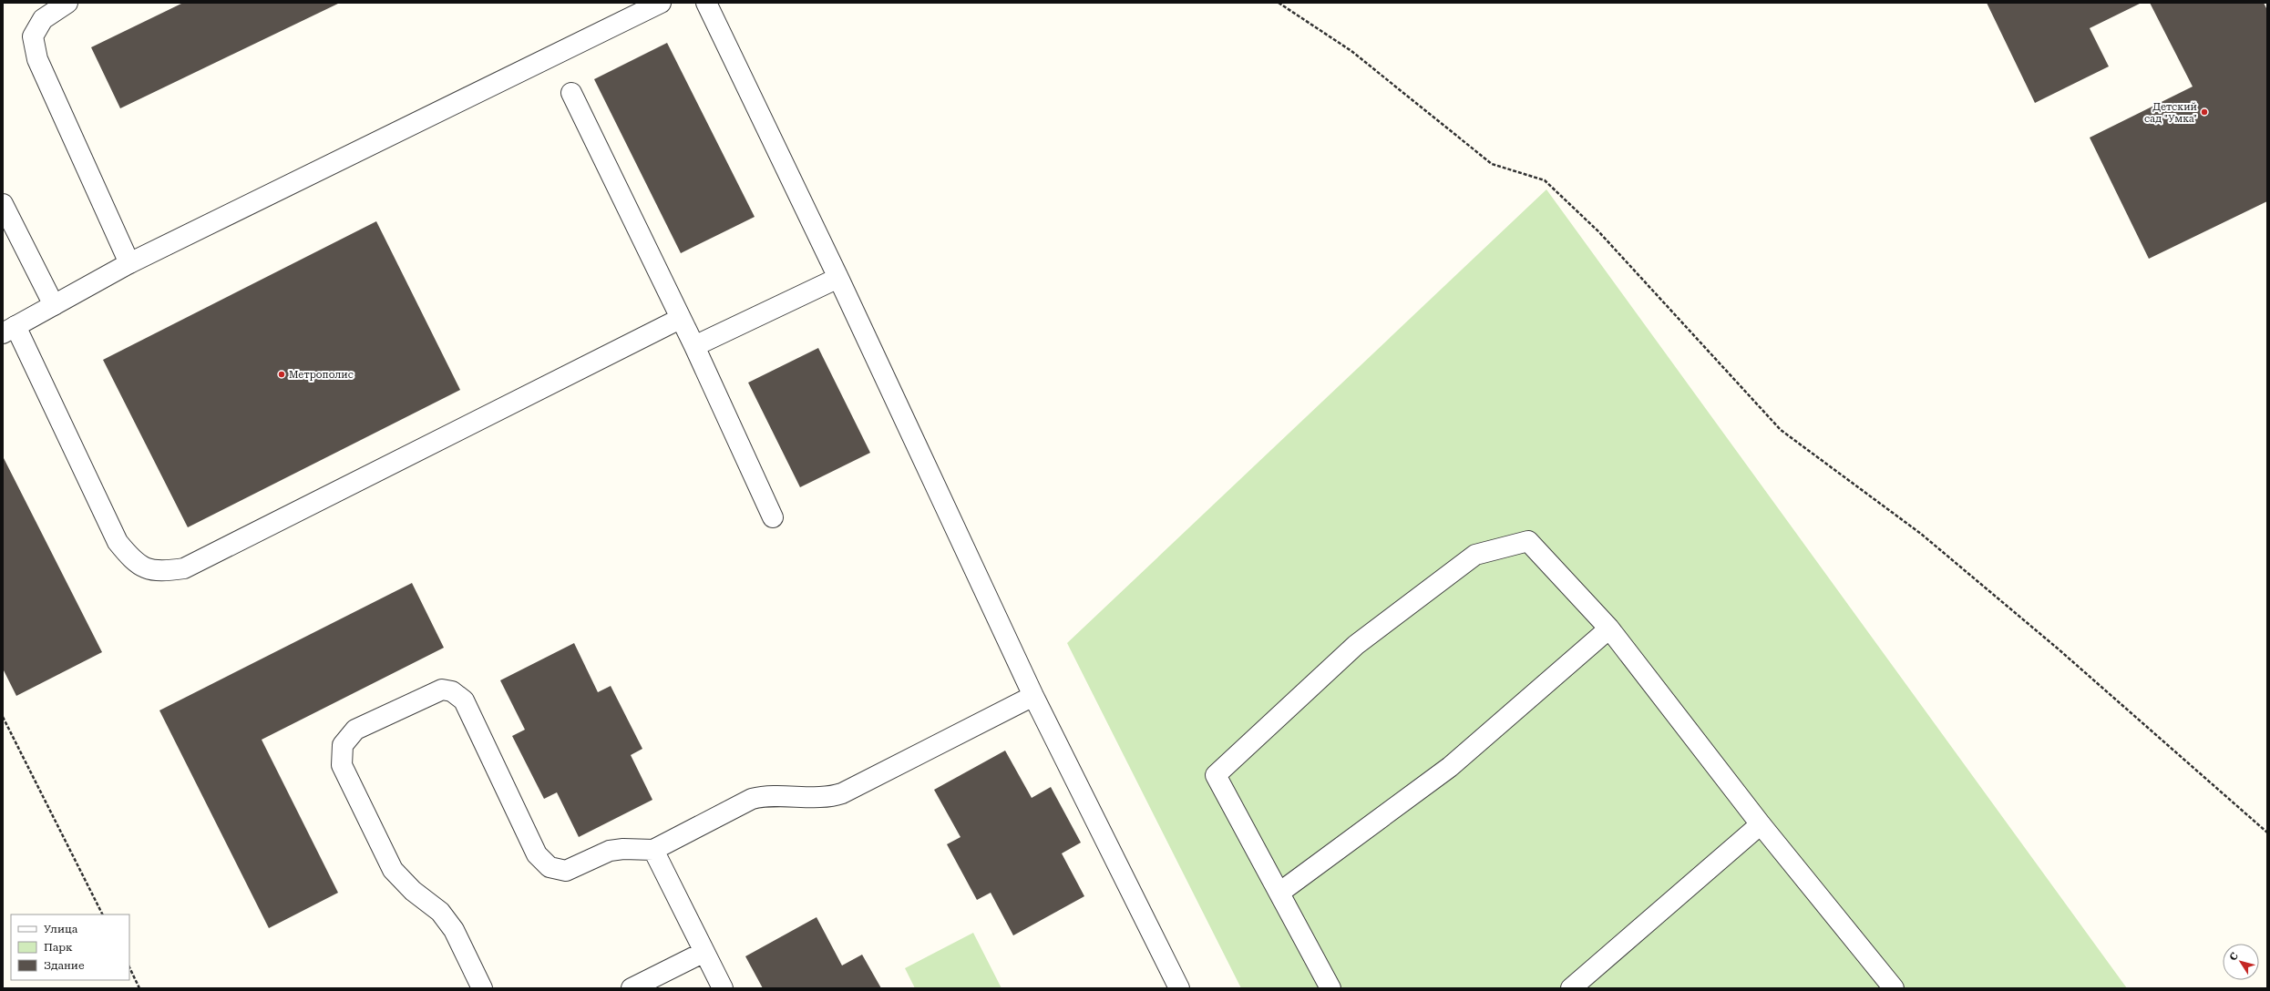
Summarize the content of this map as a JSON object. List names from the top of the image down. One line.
{"places":["Детский сад \"Умка\"","Метрополис"],"legend":["Улица","Парк","Здание"],"north":"top left"}
